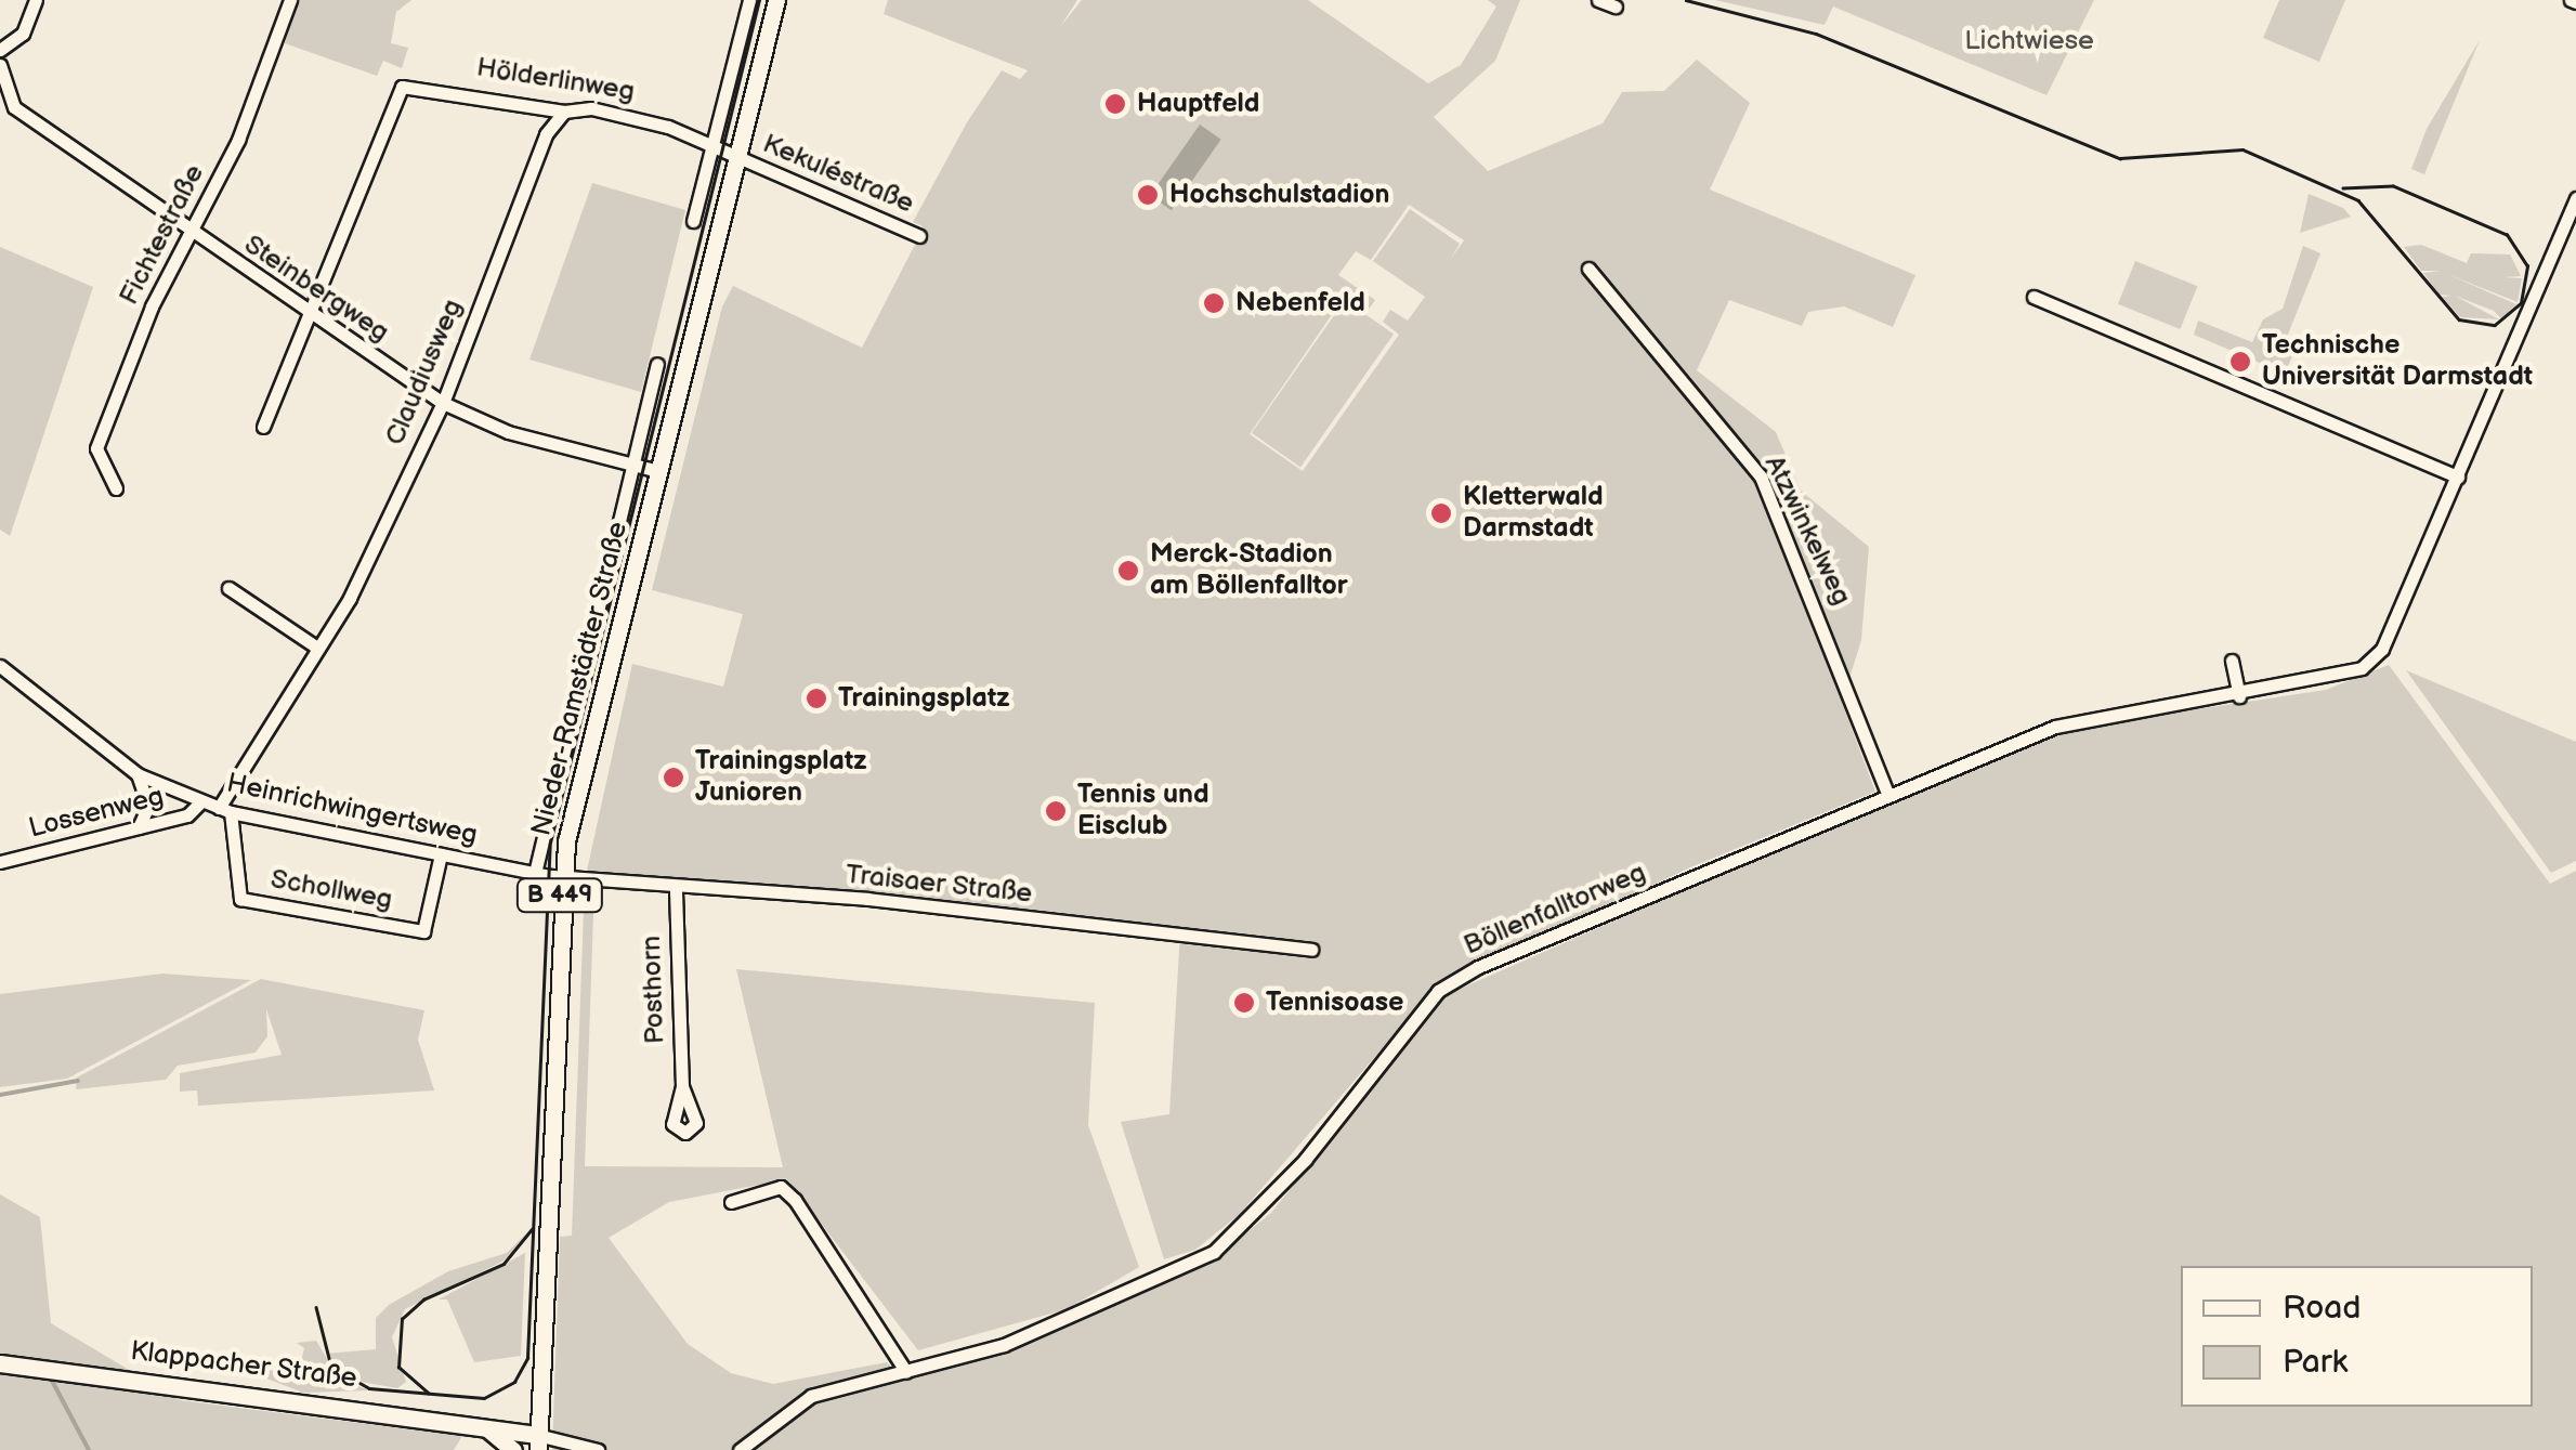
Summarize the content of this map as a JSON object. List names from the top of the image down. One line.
{"streets":{"main road":["Nieder-Ramstädter Straße","B 449","Klappacher Straße"],"street":["Hölderlinweg","Kekuléstraße","Fichtestraße","Steinbergweg","Claudiusweg","Atzwinkelweg","Heinrichwingertsweg","Lossenweg","Traisaer Straße","Schollweg","Böllenfalltorweg","Posthorn"]},"crossings":[["Hölderlinweg","Kekuléstraße"],["Hölderlinweg","Steinbergweg"],["Hölderlinweg","Claudiusweg"],["Hölderlinweg","Nieder-Ramstädter Straße"],["Kekuléstraße","Nieder-Ramstädter Straße"],["Fichtestraße","Steinbergweg"],["Steinbergweg","Claudiusweg"],["Steinbergweg","Nieder-Ramstädter Straße"],["Claudiusweg","Heinrichwingertsweg"],["Claudiusweg","Schollweg"],["Atzwinkelweg","Böllenfalltorweg"],["Nieder-Ramstädter Straße","Heinrichwingertsweg"],["Nieder-Ramstädter Straße","Traisaer Straße"],["Nieder-Ramstädter Straße","Klappacher Straße"],["Heinrichwingertsweg","Lossenweg"],["Heinrichwingertsweg","Traisaer Straße"],["Heinrichwingertsweg","Schollweg"],["Traisaer Straße","Posthorn"]],"parks":["Lichtwiese"],"places":["Hauptfeld","Hochschulstadion","Nebenfeld","Technische Universität Darmstadt","Kletterwald Darmstadt","Merck-Stadion am Böllenfalltor","Trainingsplatz","Trainingsplatz Junioren","Tennis und Eisclub","Tennisoase"],"legend":["Road","Park"]}
